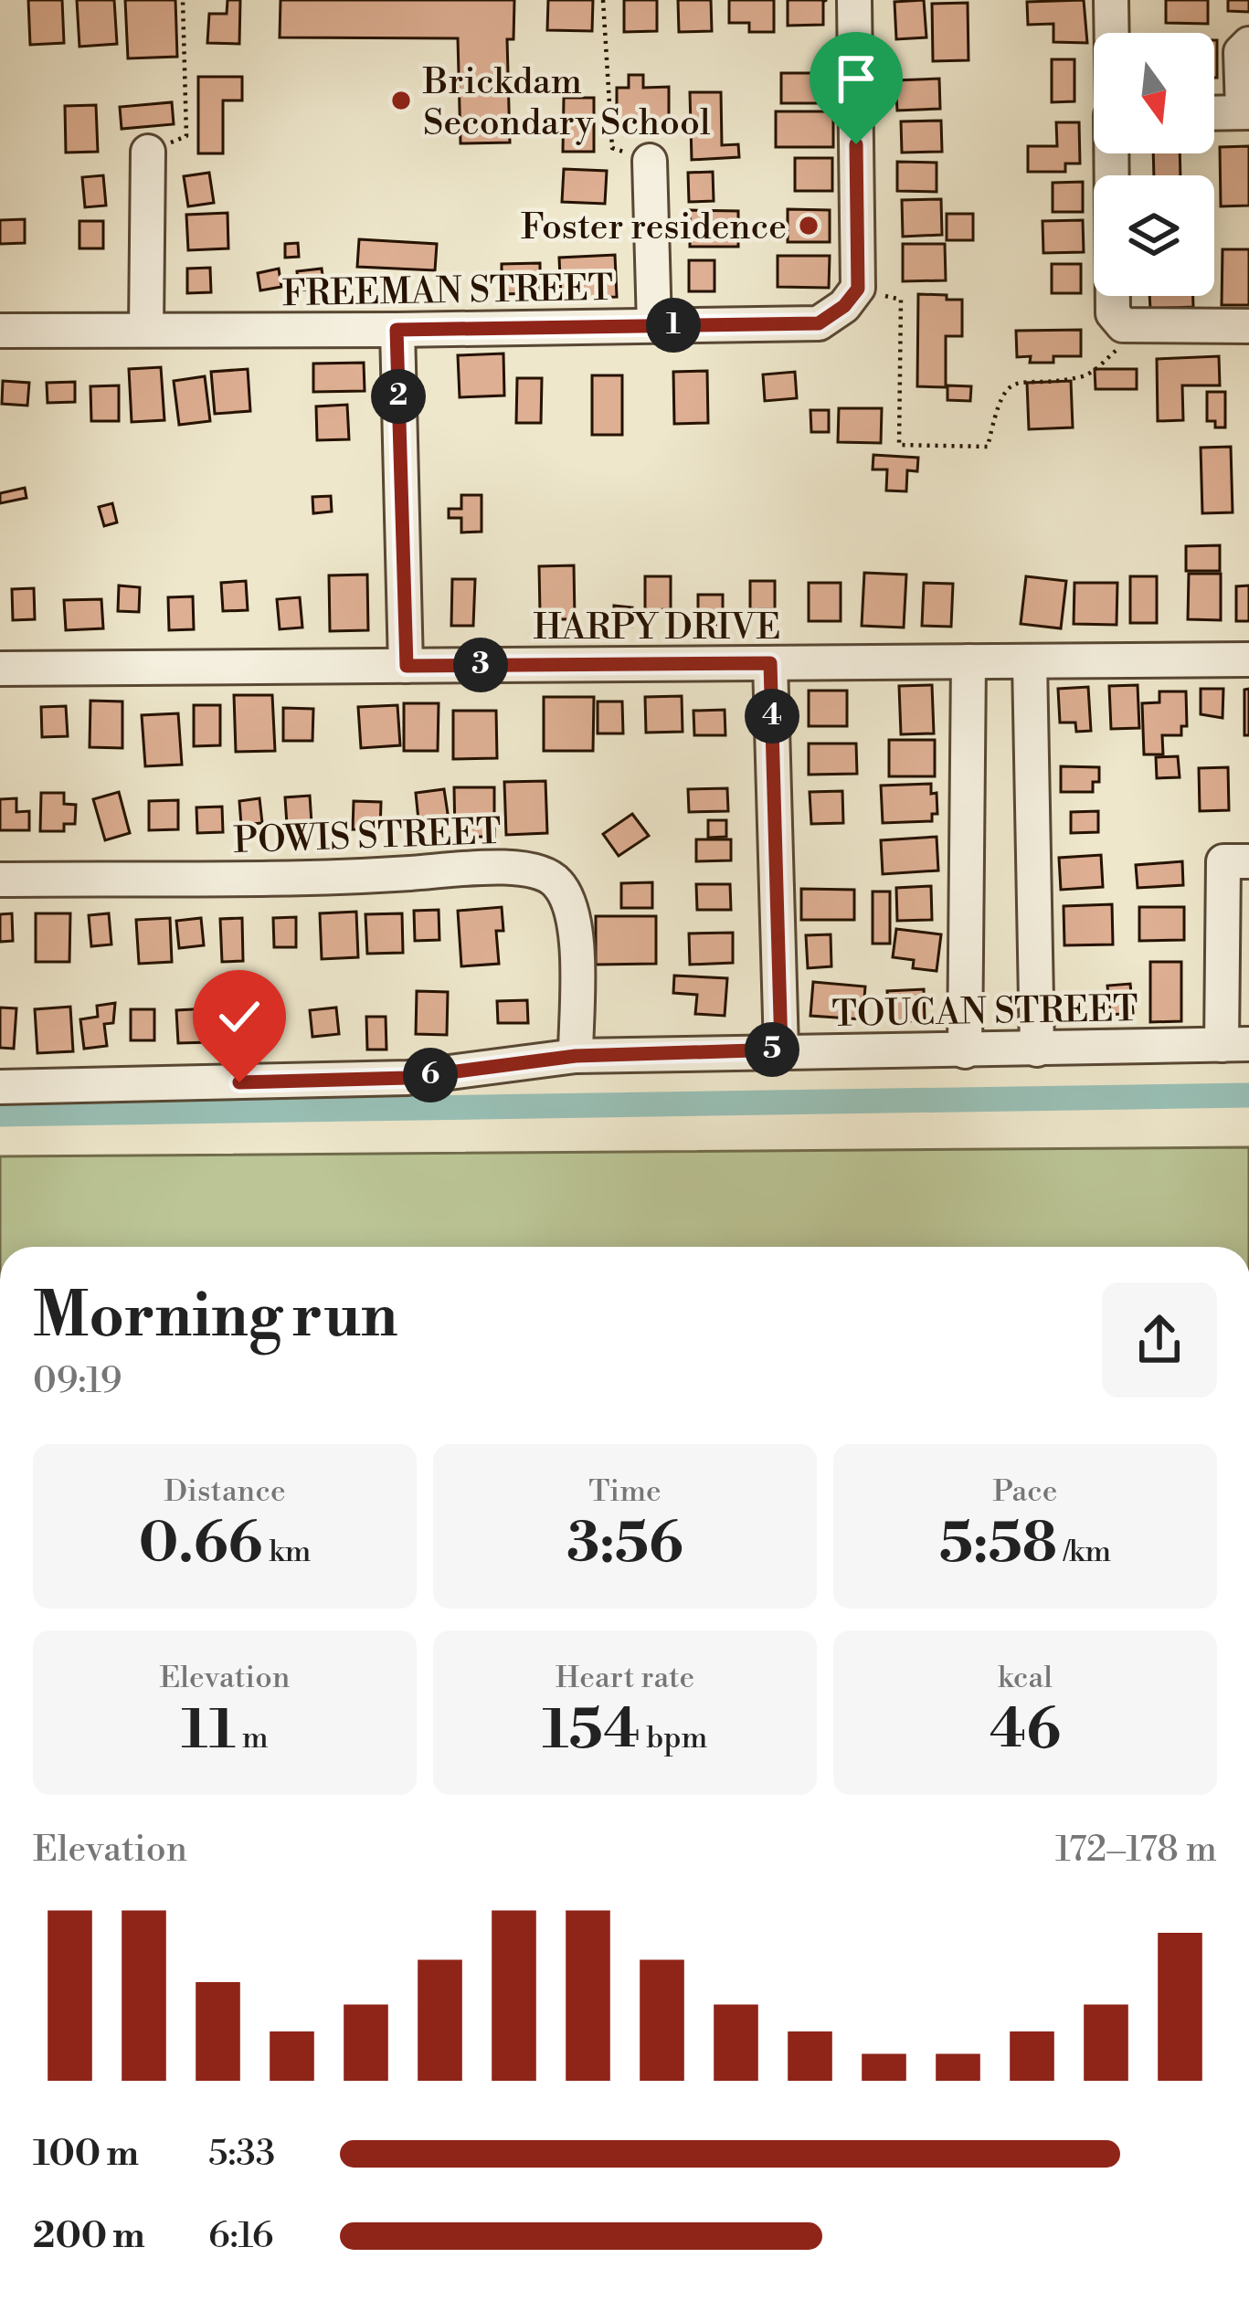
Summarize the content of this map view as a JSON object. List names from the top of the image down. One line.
{"streets":{"street":["FREEMAN STREET","HARPY DRIVE","POWIS STREET","TOUCAN STREET"]},"crossings":[["POWIS STREET","TOUCAN STREET"]],"places":["Brickdam Secondary School","Foster residence"],"north":"bottom","page":{"pins":["1","2","3","4","5","6"],"heading":["Morning run","09:19"],"stats":[["Distance","0.66 km"],["Time","3:56"],["Pace","5:58 /km"],["Elevation","11 m"],["Heart rate","154 bpm"],["kcal","46"]],"chart":["Elevation","172–178 m"],"list":[{"name":"100 m","note":"5:33"},{"name":"200 m","note":"6:16"}]}}
